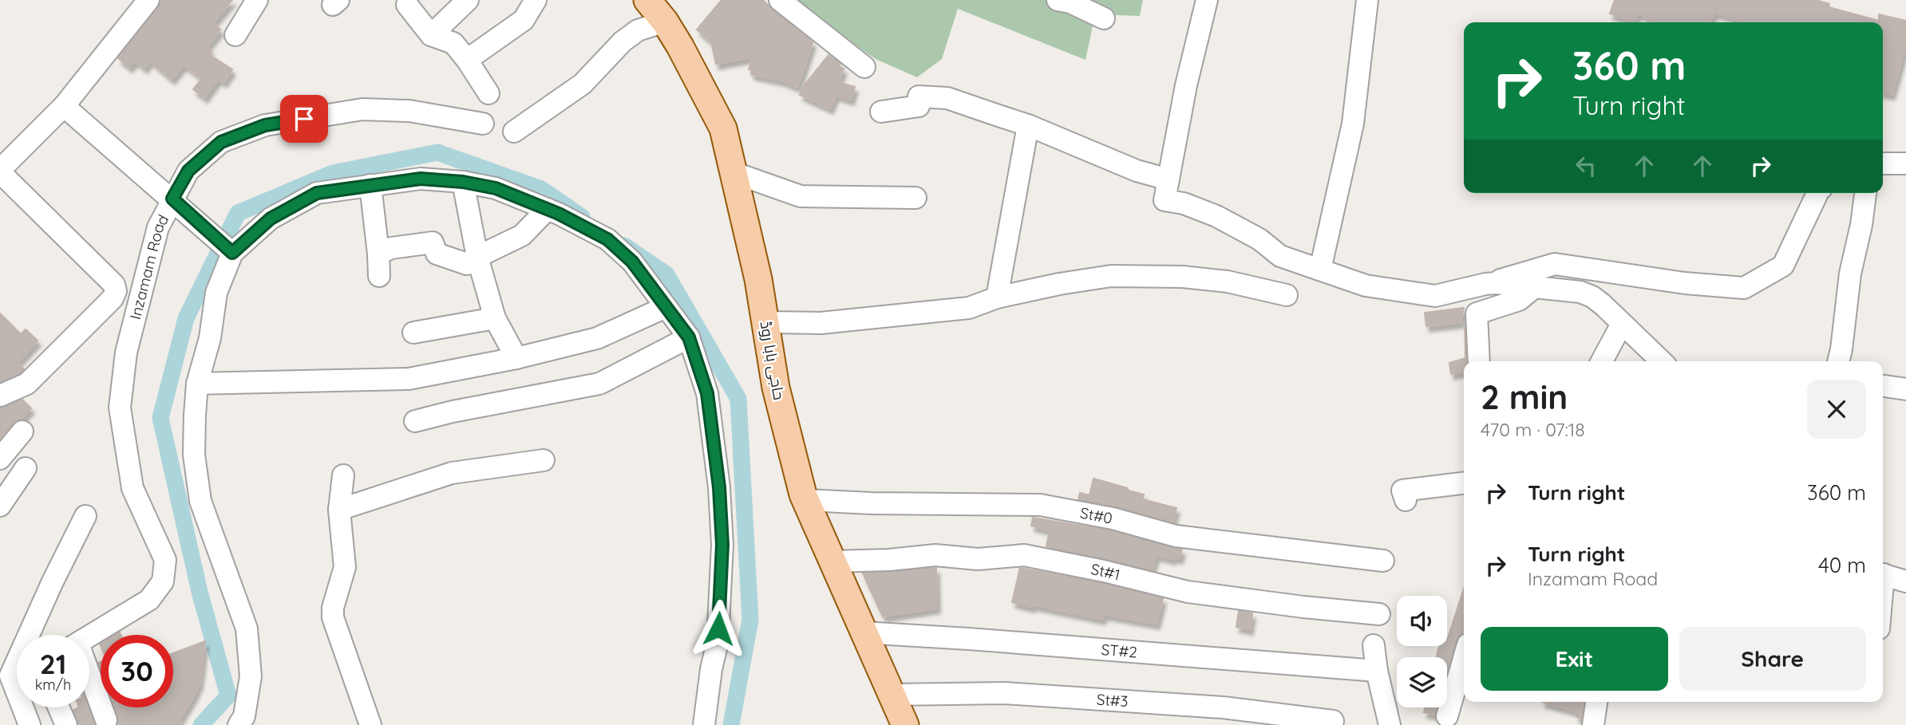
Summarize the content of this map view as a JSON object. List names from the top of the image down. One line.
{"streets":{"main road":["حاجی بابا روڈ"],"street":["Inzamam Road","St#0","St#1","ST#2","St#3"]},"crossings":[["حاجی بابا روڈ","St#0"],["حاجی بابا روڈ","St#1"],["حاجی بابا روڈ","ST#2"],["حاجی بابا روڈ","St#3"]],"page":{"turn":["360 m","Turn right"],"heading":["2 min","470 m · 07:18"],"list":[{"name":"Turn right","value":"360 m"},{"name":"Turn right","note":"Inzamam Road","value":"40 m"}],"buttons":["Exit","Share"],"speed":"21 km/h","limit":"30"}}
